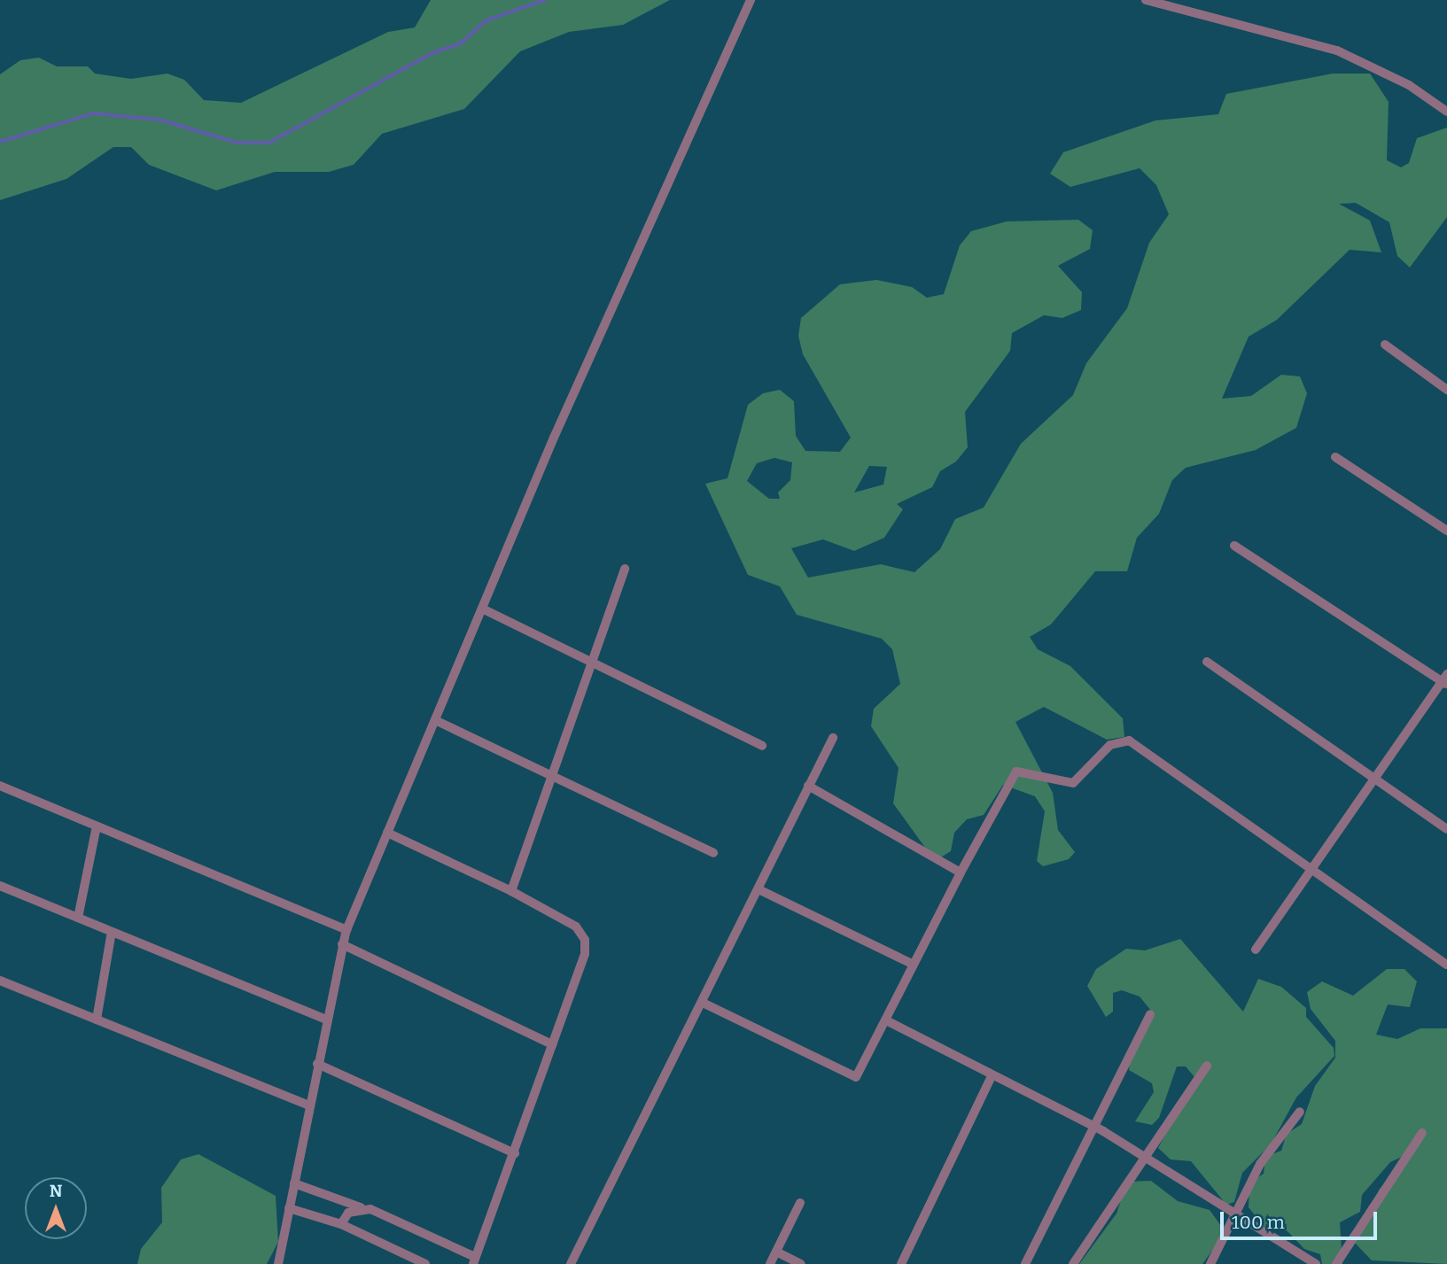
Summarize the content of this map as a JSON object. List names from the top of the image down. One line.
{"scale_bar":"100 m","north":"top"}
